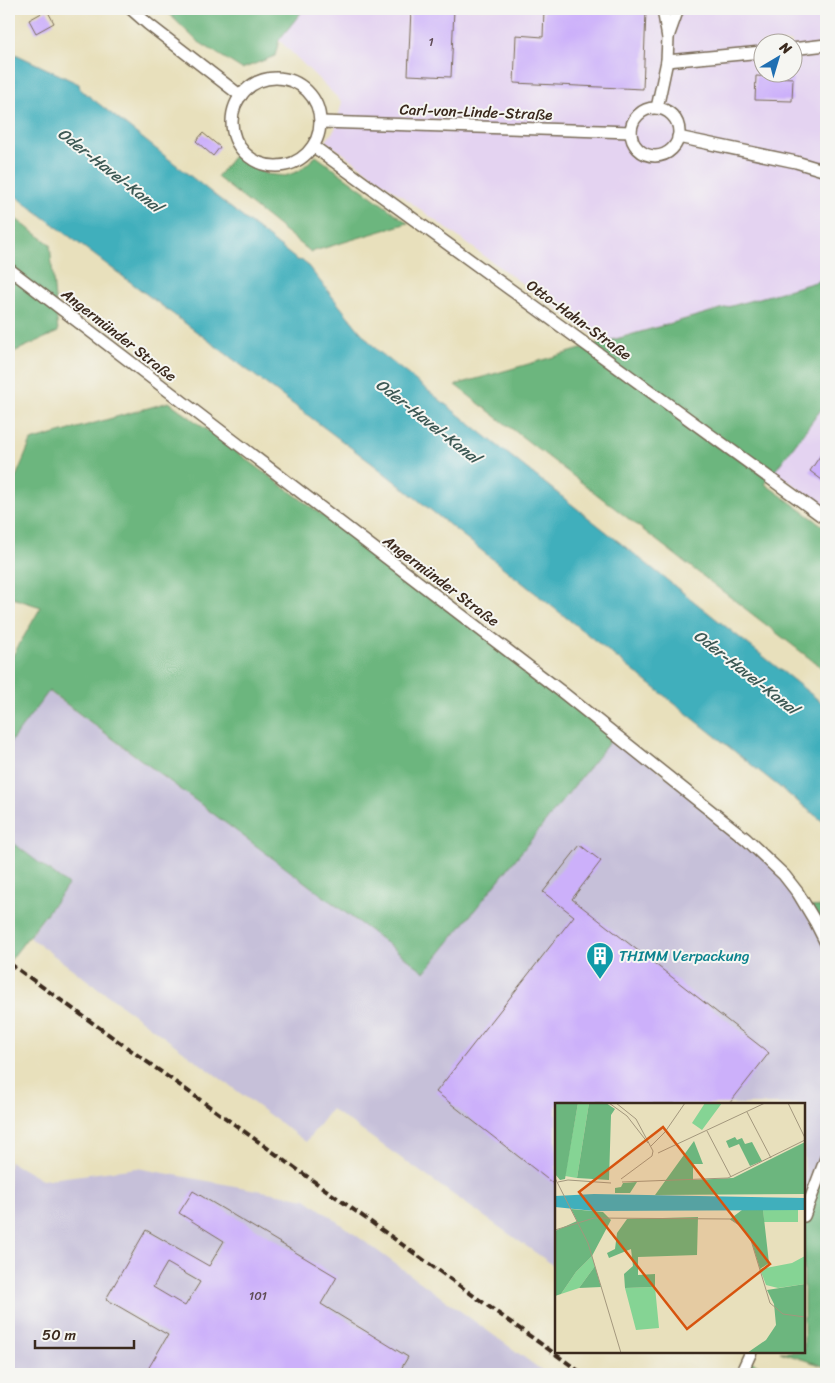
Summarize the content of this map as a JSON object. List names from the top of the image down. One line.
{"streets":{"street":["Carl-von-Linde-Straße","Otto-Hahn-Straße","Angermünder Straße"]},"crossings":[["Carl-von-Linde-Straße","Otto-Hahn-Straße"]],"water":["Oder-Havel-Kanal"],"places":{"building":["THIMM Verpackung"]},"house_numbers":["1","101"],"scale_bar":"50 m","north":"top right"}
